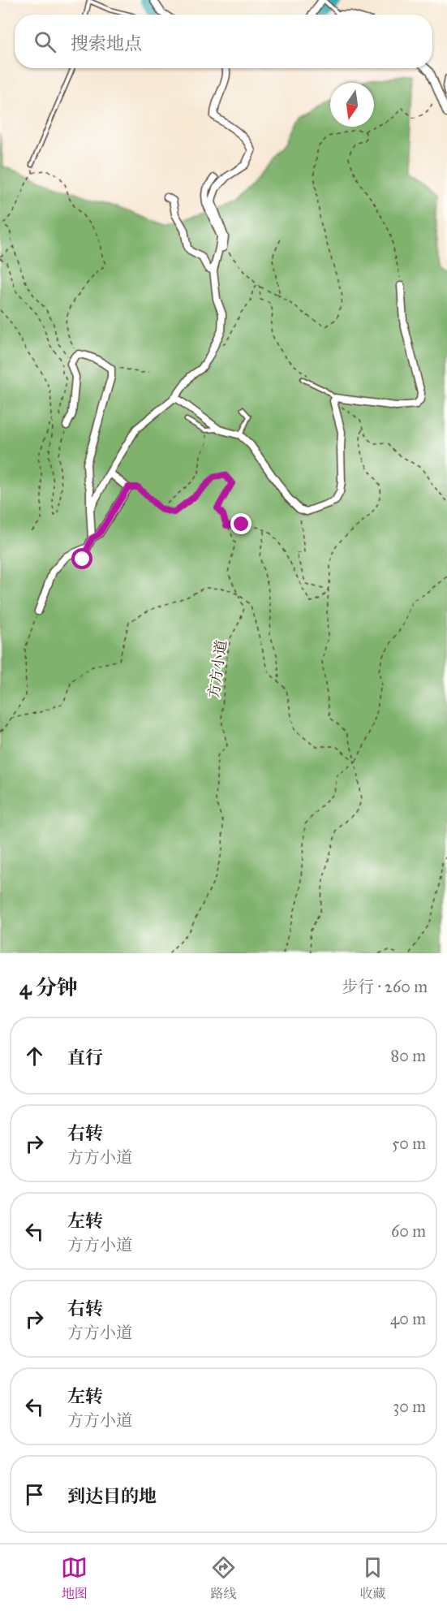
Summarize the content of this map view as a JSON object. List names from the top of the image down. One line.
{"streets":{"path":["方方小道"]},"north":"bottom","page":{"search":"搜索地点","heading":["4 分钟","步行 · 260 m"],"list":[["直行","80 m"],["右转","方方小道","50 m"],["左转","方方小道","60 m"],["右转","方方小道","40 m"],["左转","方方小道","30 m"],"到达目的地"],"nav":["地图","路线","收藏"]}}
